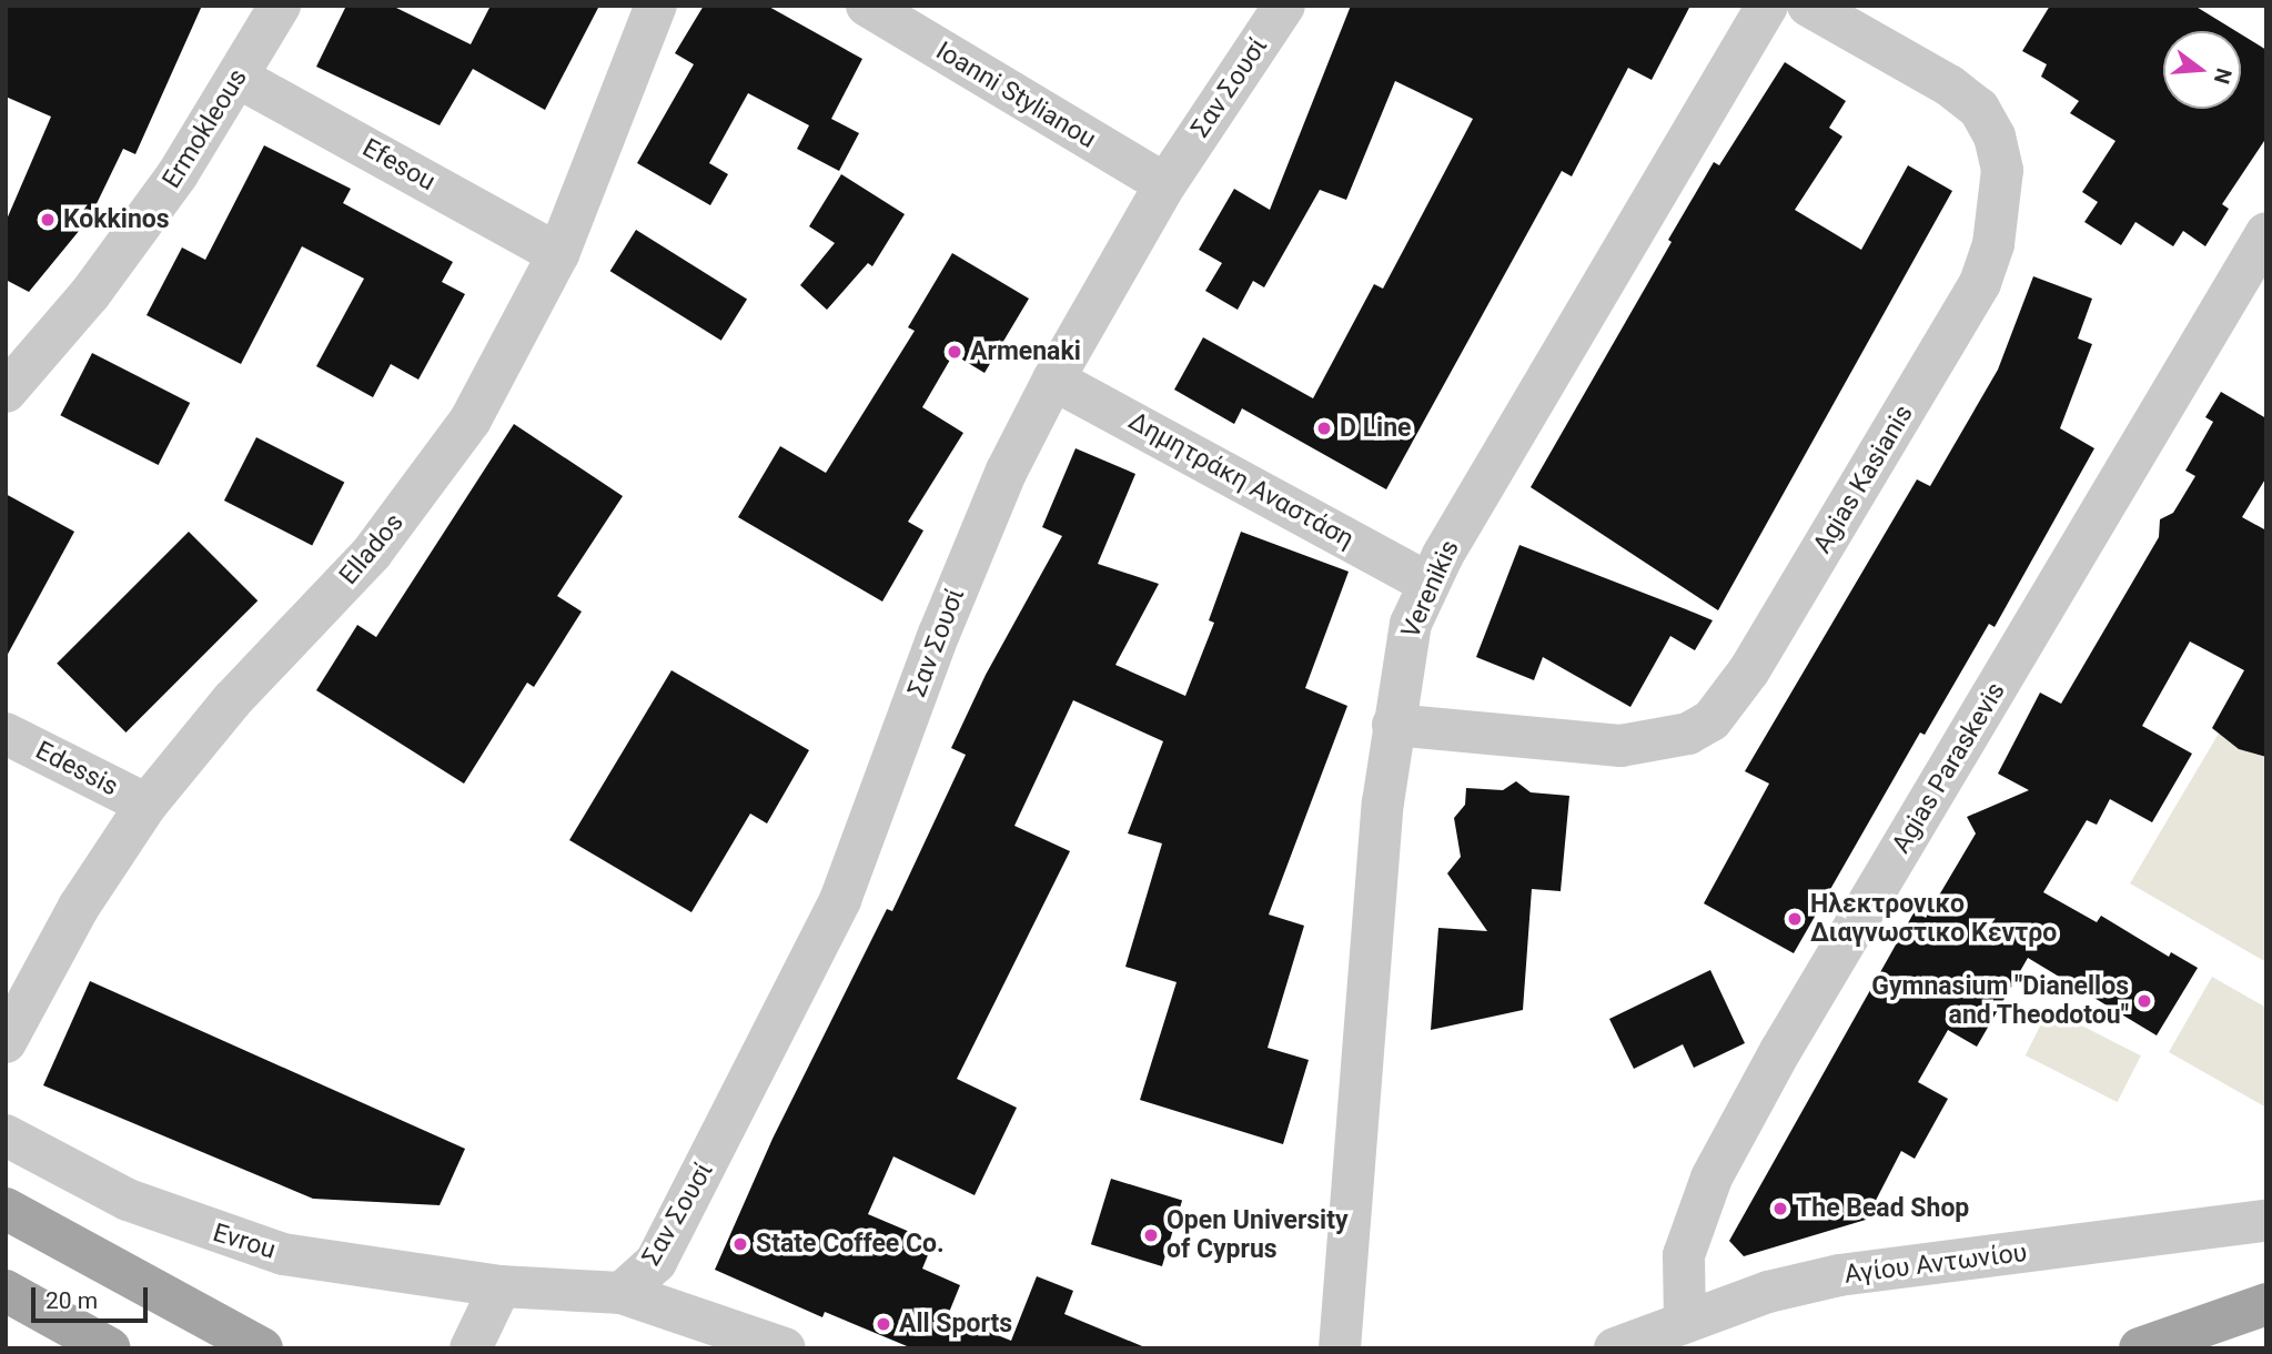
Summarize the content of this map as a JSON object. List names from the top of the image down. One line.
{"streets":{"street":["Σαν Σουσί","Ioanni Stylianou","Ermokleous","Efesou","Agias Kasianis","Δημητράκη Αναστάση","Ellados","Verenikis","Agias Paraskevis","Edessis","Evrou","Αγίου Αντωνίου"]},"crossings":[["Σαν Σουσί","Ioanni Stylianou"],["Σαν Σουσί","Δημητράκη Αναστάση"],["Ermokleous","Efesou"],["Efesou","Ellados"],["Agias Kasianis","Verenikis"],["Δημητράκη Αναστάση","Verenikis"],["Ellados","Edessis"],["Agias Paraskevis","Αγίου Αντωνίου"]],"places":["Kokkinos","Armenaki","D Line","Ηλεκτρονικο Διαγνωστικο Κεντρο","Gymnasium \"Dianellos and Theodotou\"","The Bead Shop","Open University of Cyprus","State Coffee Co.","All Sports"],"scale_bar":"20 m","north":"right"}
